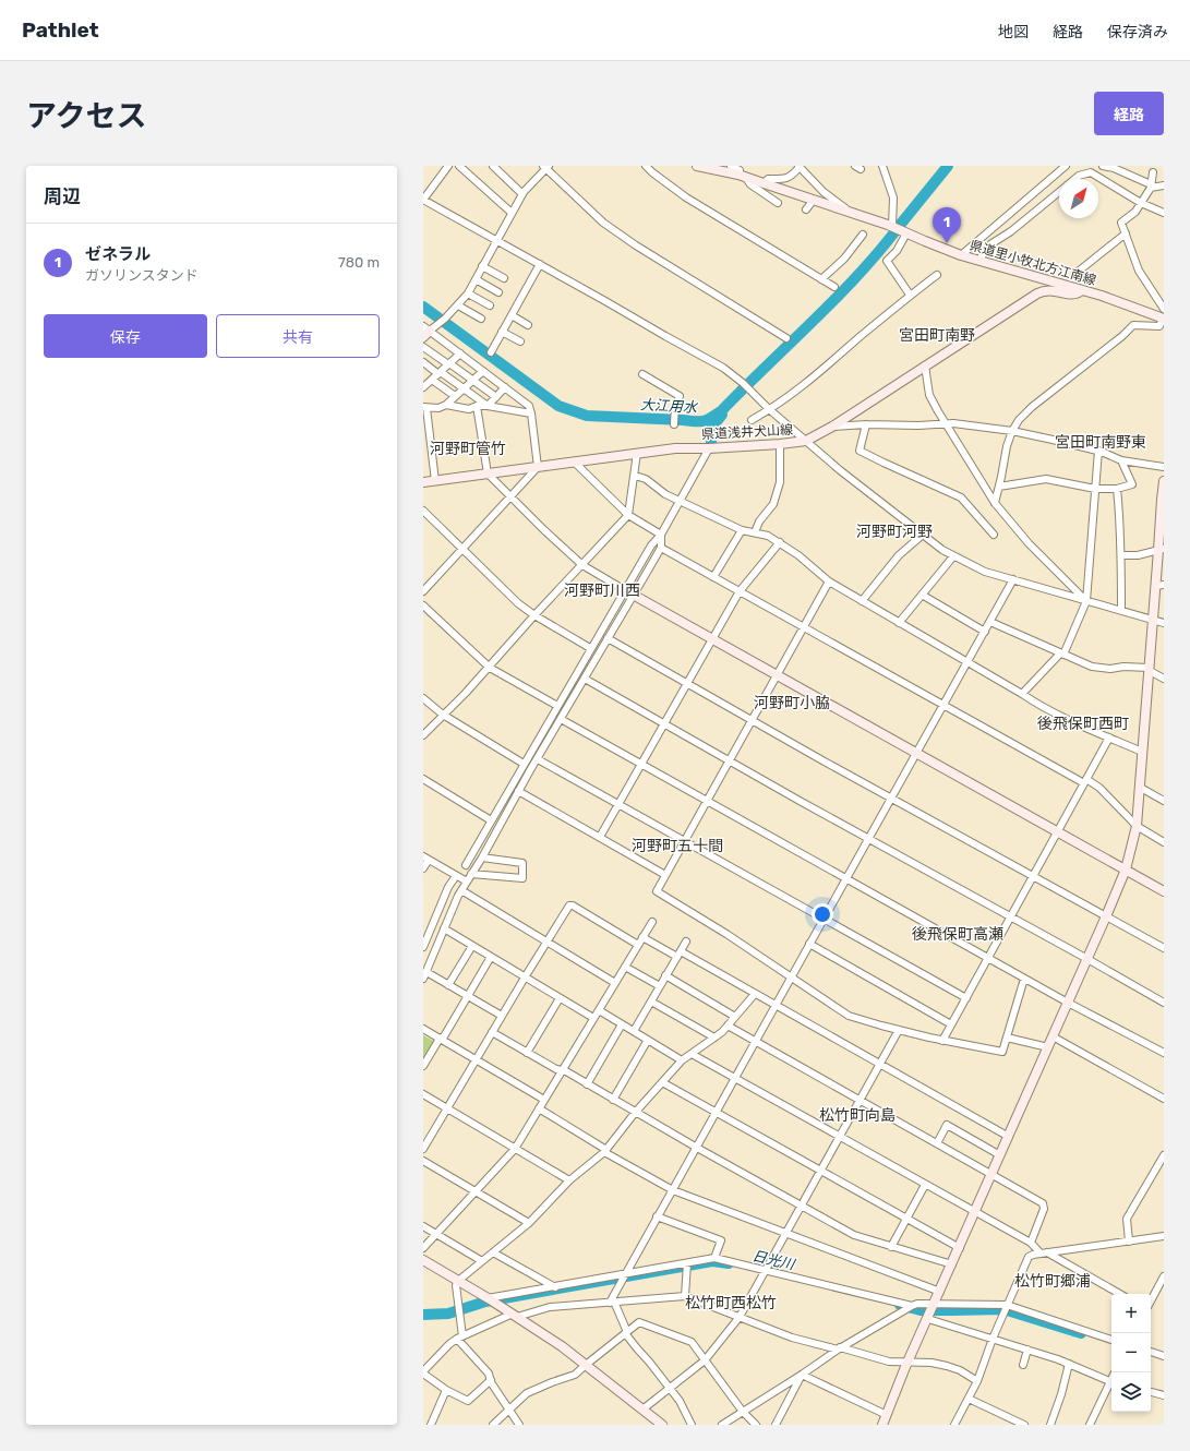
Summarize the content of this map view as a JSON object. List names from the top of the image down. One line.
{"streets":{"street":["県道里小牧北方江南線","県道浅井犬山線"]},"crossings":[["県道里小牧北方江南線","県道浅井犬山線"]],"districts":["宮田町南野","宮田町南野東","河野町管竹","河野町河野","河野町川西","河野町小脇","後飛保町西町","河野町五十間","後飛保町高瀬","松竹町向島","松竹町郷浦","松竹町西松竹"],"water":["大江用水","日光川"],"north":"top right","page":{"header":"Pathlet","nav":["地図","経路","保存済み"],"title":"アクセス","buttons":["経路",["保存","共有"]],"heading":"周辺","pins":"1","list":[{"mark":"1","name":"ゼネラル","note":"ガソリンスタンド","value":"780 m"}],"map_buttons":["+","−"]}}
